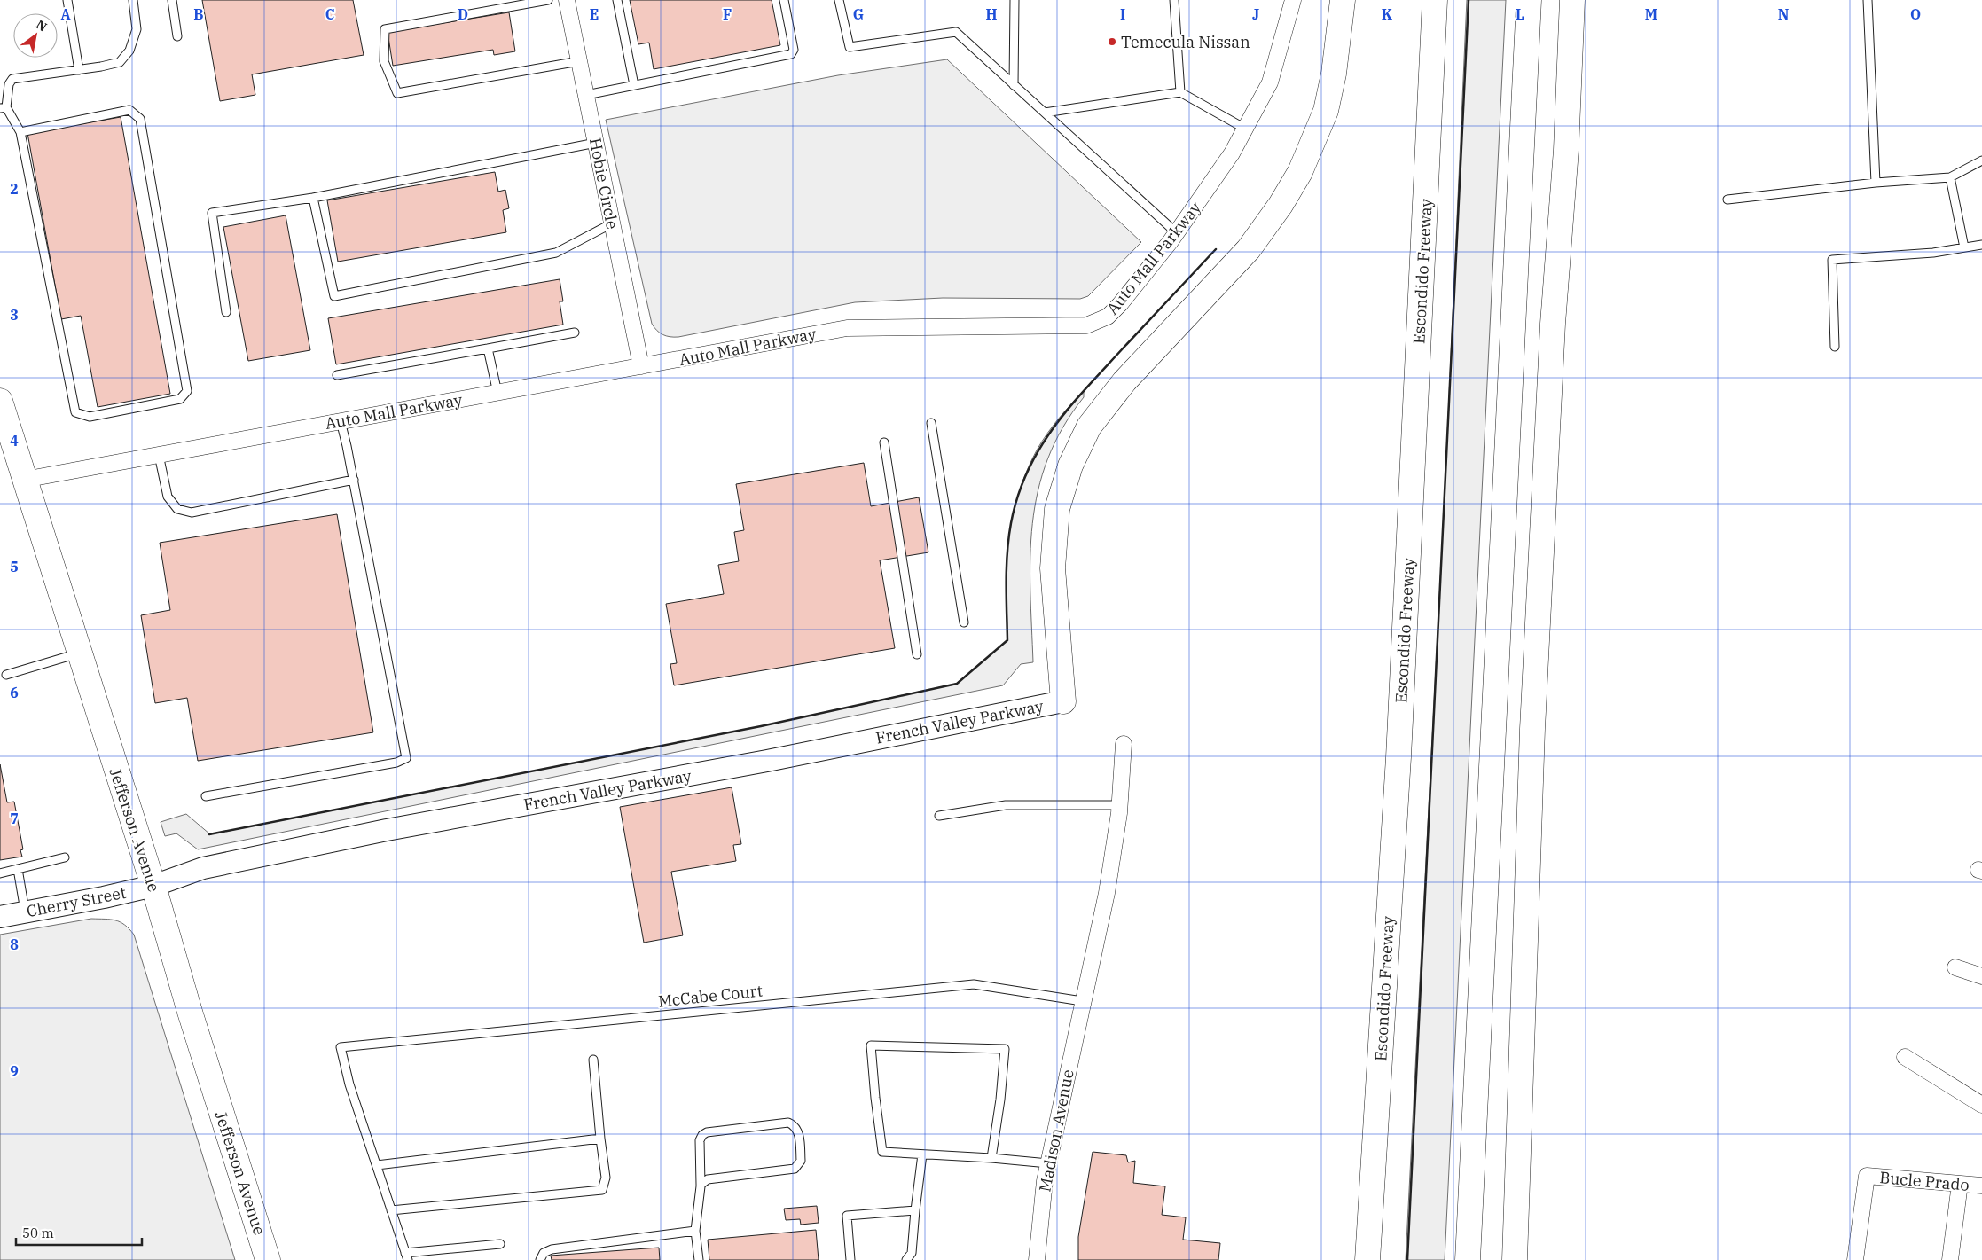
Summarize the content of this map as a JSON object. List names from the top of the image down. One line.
{"streets":{"main road":["Escondido Freeway","French Valley Parkway","Jefferson Avenue","Cherry Street"],"street":["Hobie Circle","Auto Mall Parkway","Madison Avenue","Bucle Prado"],"lane":["McCabe Court"]},"crossings":[["Hobie Circle","Auto Mall Parkway"],["Auto Mall Parkway","Jefferson Avenue"],["French Valley Parkway","Jefferson Avenue"],["French Valley Parkway","Cherry Street"],["Jefferson Avenue","Cherry Street"],["McCabe Court","Madison Avenue"]],"places":["Temecula Nissan"],"scale_bar":"50 m","north":"top right","grid":{"columns":["A","B","C","D","E","F","G","H","I","J","K","L","M","N","O"],"rows":["2","3","4","5","6","7","8","9"]}}
